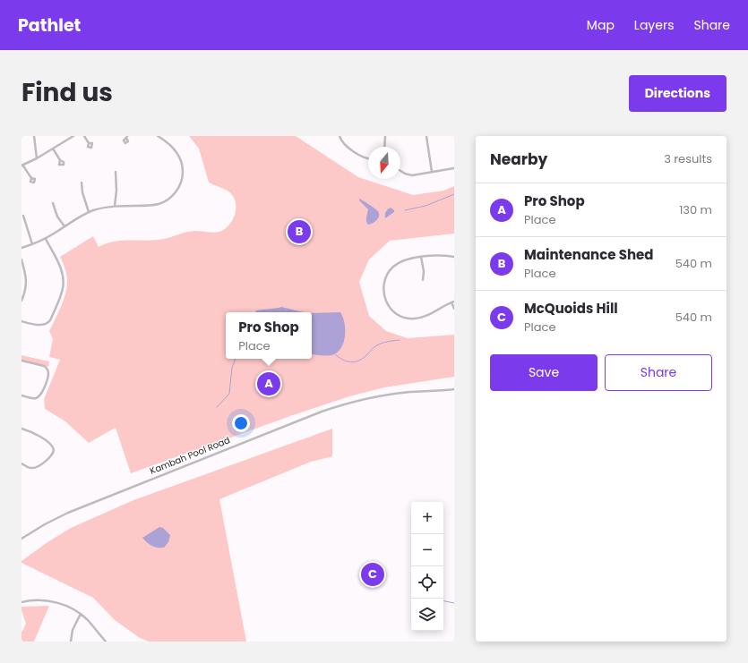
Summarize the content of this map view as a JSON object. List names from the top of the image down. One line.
{"streets":{"street":["Kambah Pool Road"]},"north":"bottom","page":{"header":"Pathlet","nav":["Map","Layers","Share"],"title":"Find us","buttons":["Directions",["Save","Share"]],"heading":["Nearby","3 results"],"list":[{"mark":"A","name":"Pro Shop","note":"Place","value":"130 m"},{"mark":"B","name":"Maintenance Shed","note":"Place","value":"540 m"},{"mark":"C","name":"McQuoids Hill","note":"Place","value":"540 m"}],"pins":["B","A","C"],"popup":["Pro Shop","Place"],"map_buttons":["+","−"]}}
